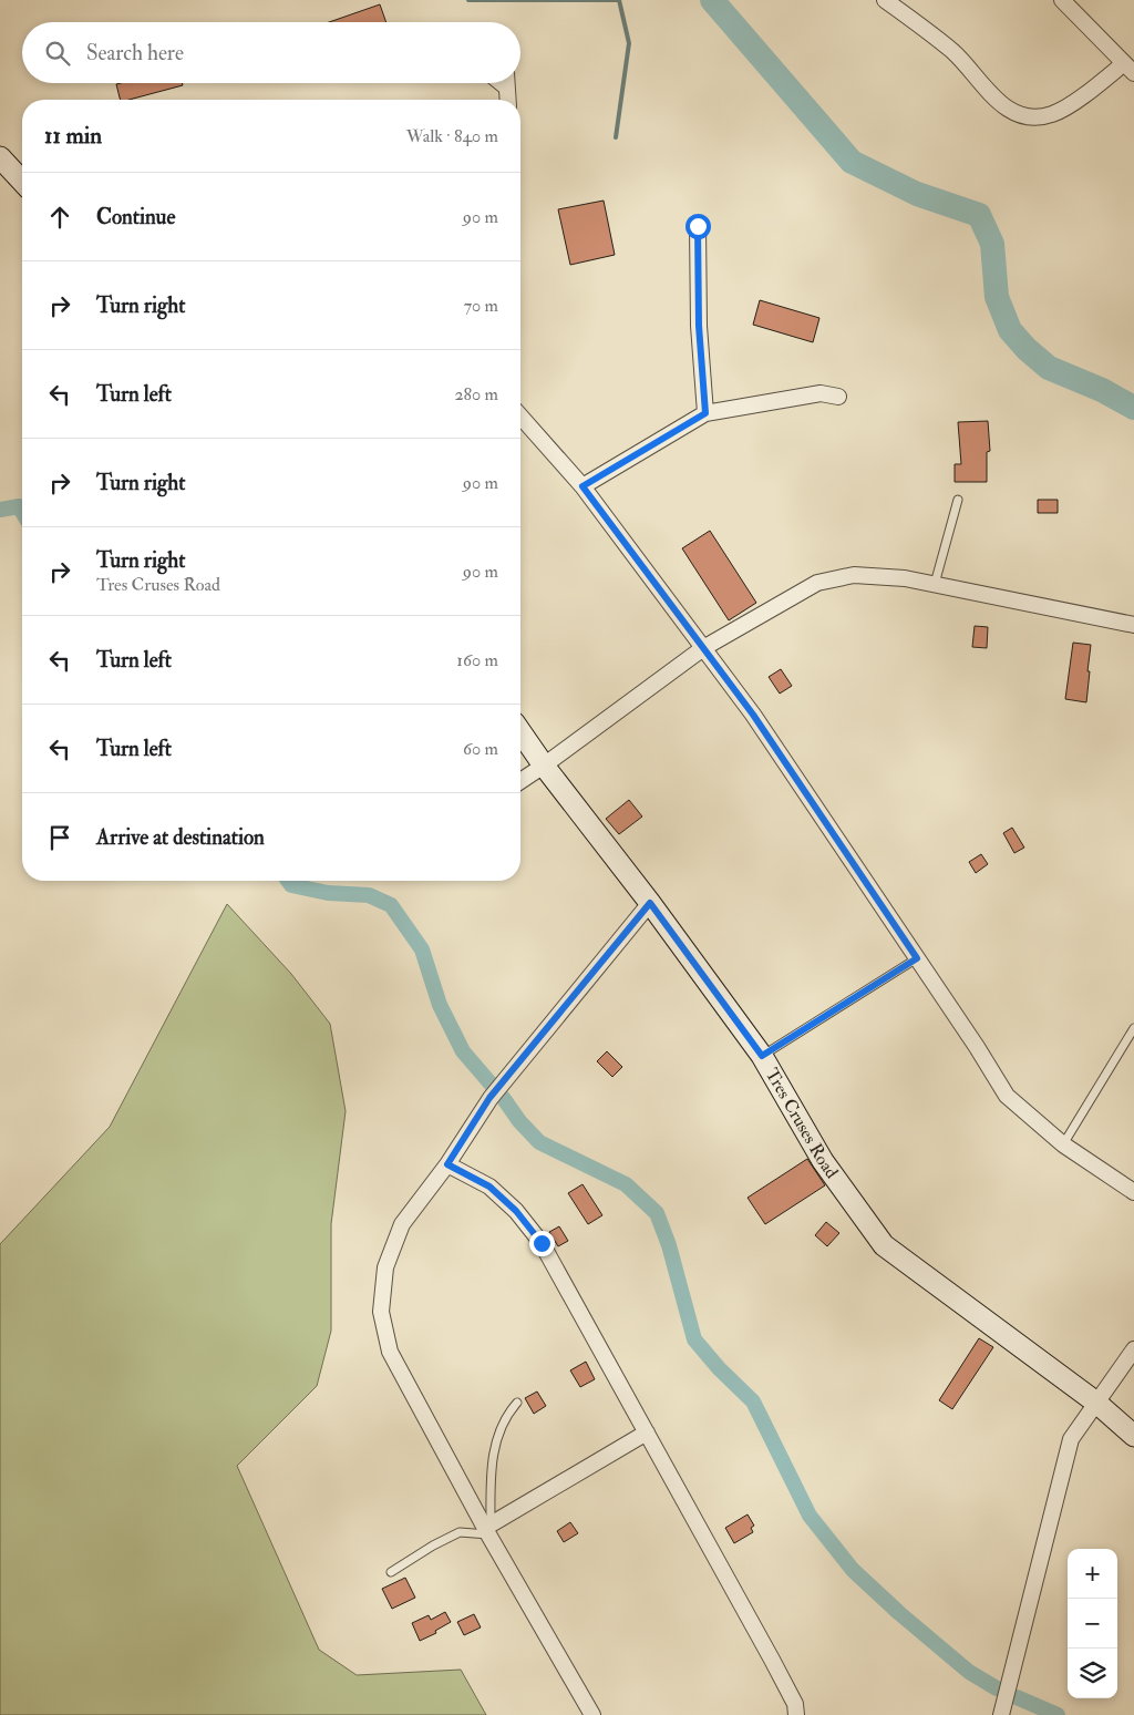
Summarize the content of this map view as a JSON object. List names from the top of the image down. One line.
{"streets":{"main road":["Tres Cruses Road"]},"page":{"search":"Search here","heading":["11 min","Walk · 840 m"],"list":[["Continue","90 m"],["Turn right","70 m"],["Turn left","280 m"],["Turn right","90 m"],["Turn right","Tres Cruses Road","90 m"],["Turn left","160 m"],["Turn left","60 m"],"Arrive at destination"],"map_buttons":["+","−"]}}
